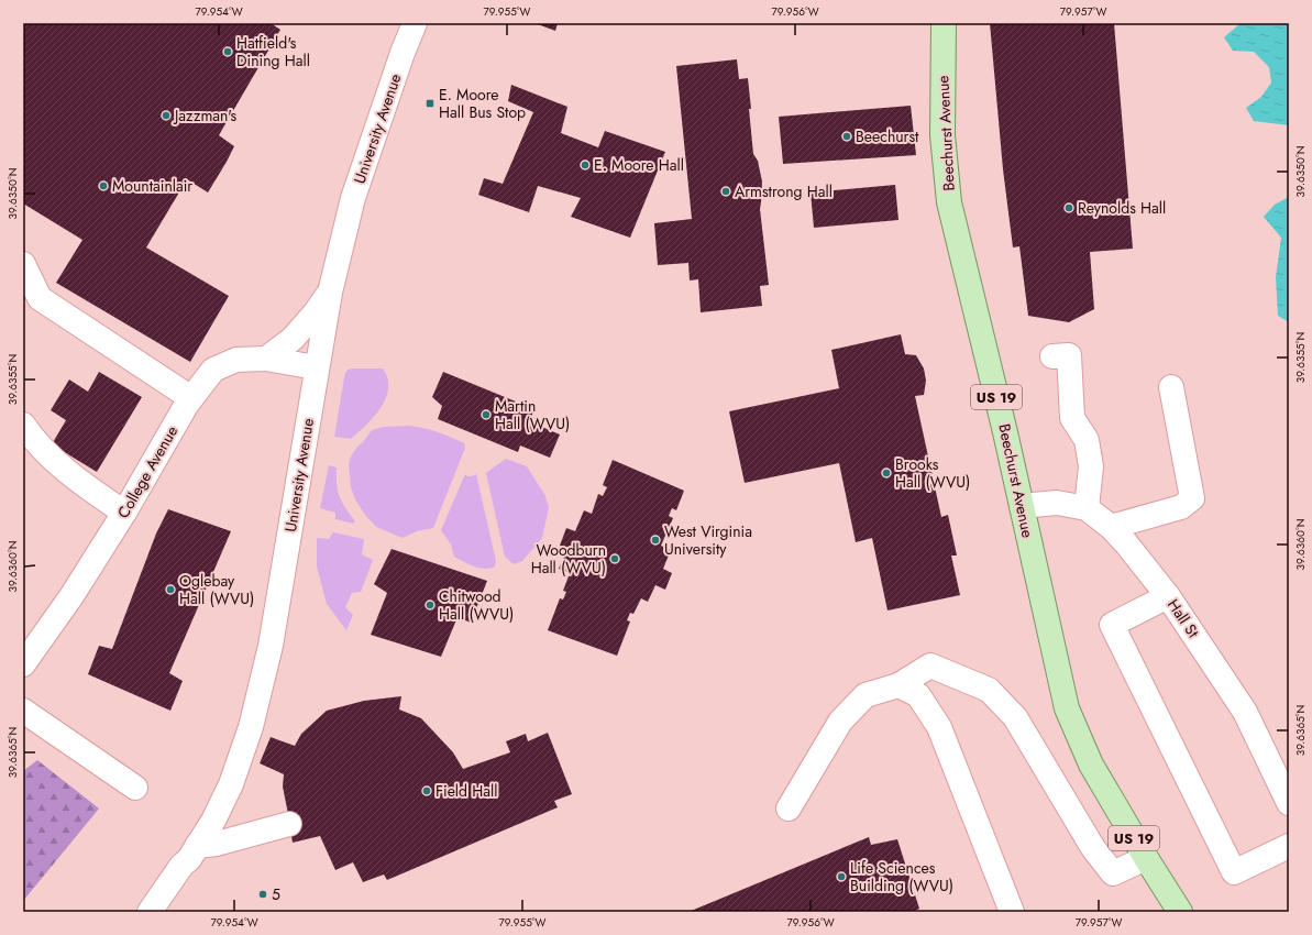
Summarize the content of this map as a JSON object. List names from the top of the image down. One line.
{"streets":{"main road":["Beechurst Avenue","US 19"],"street":["University Avenue","College Avenue","Hall St"]},"crossings":[["University Avenue","College Avenue"],["Beechurst Avenue","Hall St"]],"places":{"other":["Hatfield's Dining Hall","Jazzman's","Beechurst","E. Moore Hall","Mountainlair","Armstrong Hall","Reynolds Hall","Martin Hall (WVU)","Brooks Hall (WVU)","West Virginia University","Woodburn Hall (WVU)","Oglebay Hall (WVU)","Chitwood Hall (WVU)","Field Hall","Life Sciences Building (WVU)","5"],"transit":["E. Moore Hall Bus Stop"]},"coordinates":["79.954°W","79.955°W","79.956°W","79.957°W","39.6350°N","39.6355°N","39.6360°N","39.6365°N"]}
